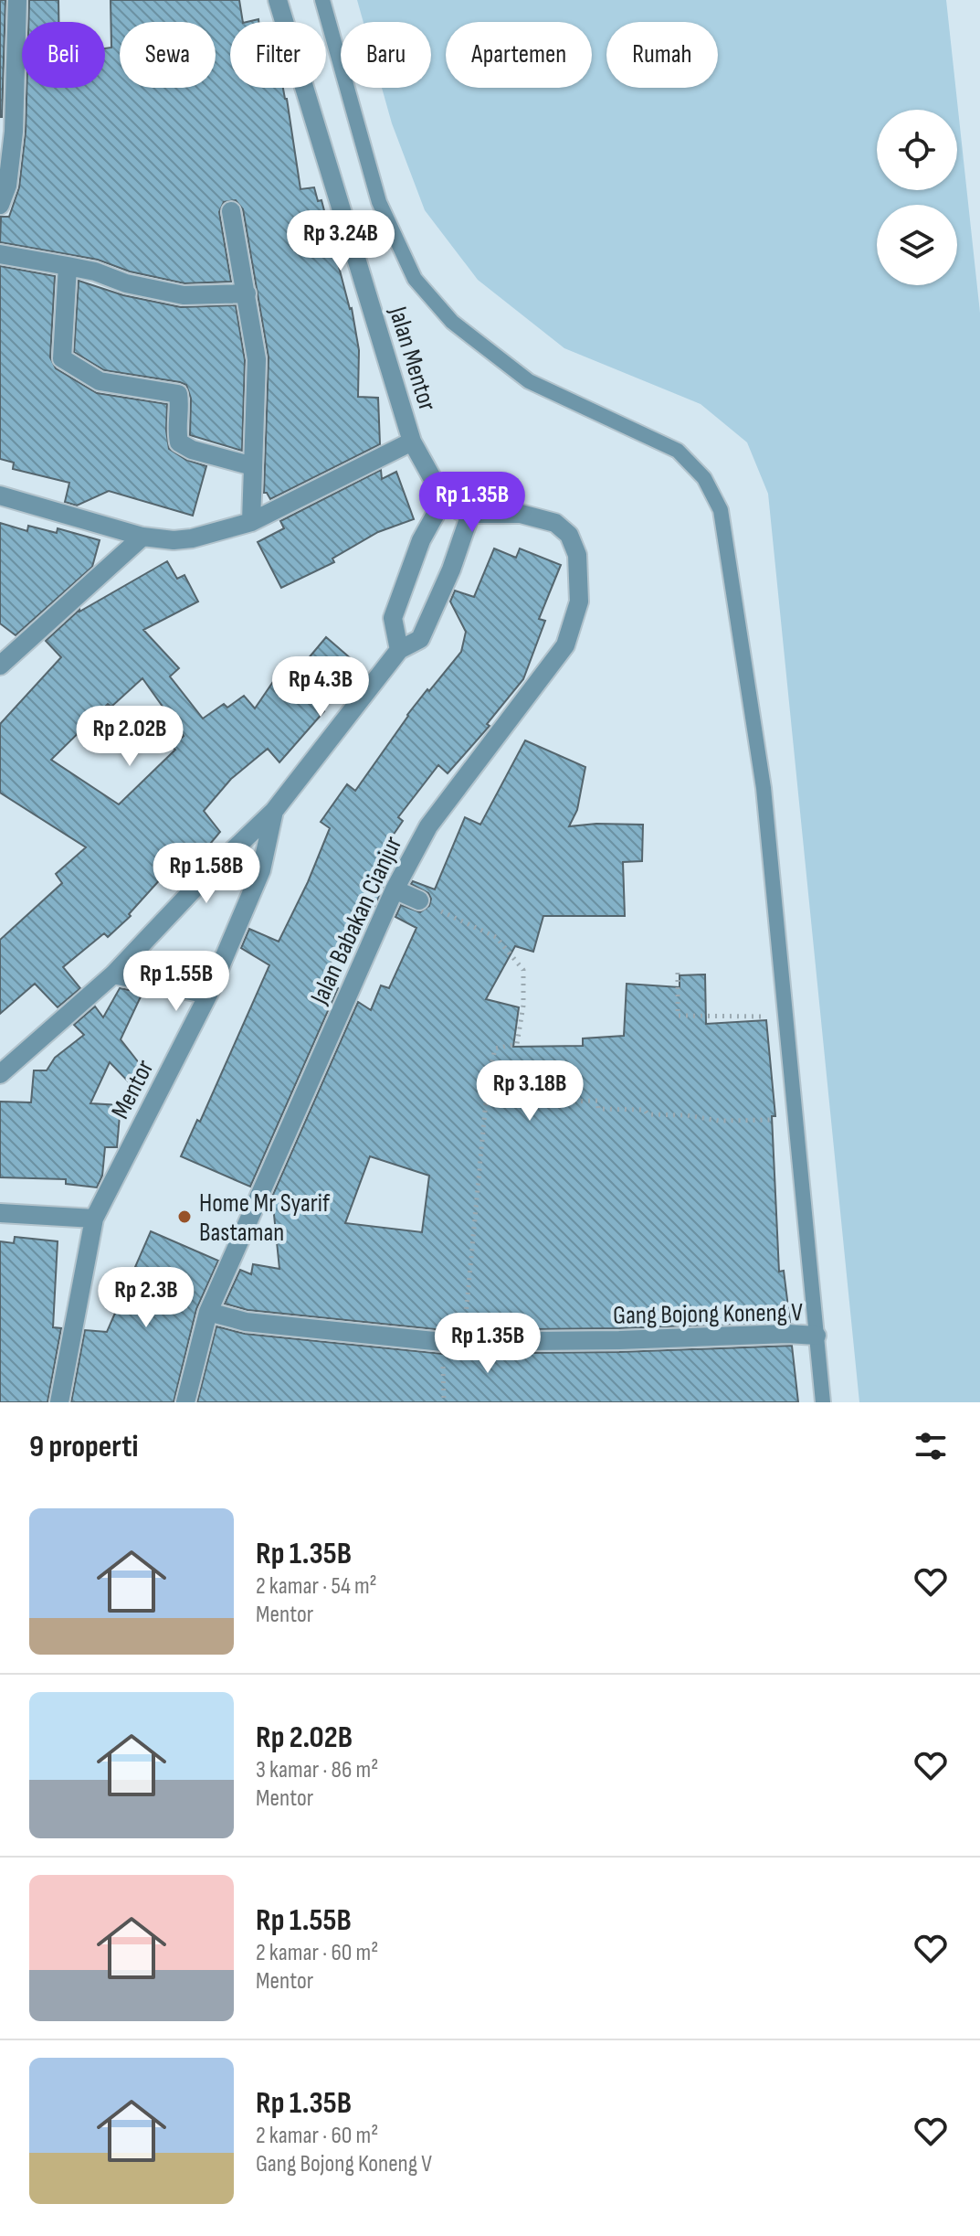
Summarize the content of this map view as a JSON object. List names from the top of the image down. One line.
{"streets":{"street":["Jalan Mentor","Jalan Babakan Cianjur","Mentor","Gang Bojong Koneng V"]},"crossings":[["Jalan Mentor","Jalan Babakan Cianjur"],["Jalan Mentor","Mentor"],["Jalan Babakan Cianjur","Mentor"],["Jalan Babakan Cianjur","Gang Bojong Koneng V"]],"places":["Home Mr Syarif Bastaman"],"page":{"chip":["Beli","Sewa","Filter","Baru","Apartemen","Rumah"],"price":["Rp 3.24B","Rp 1.35B","Rp 4.3B","Rp 2.02B","Rp 1.58B","Rp 1.55B","Rp 3.18B","Rp 2.3B","Rp 1.35B"],"heading":"9 properti","list":[{"name":"Rp 1.35B","note":"2 kamar · 54 m² · Mentor"},{"name":"Rp 2.02B","note":"3 kamar · 86 m² · Mentor"},{"name":"Rp 1.55B","note":"2 kamar · 60 m² · Mentor"},{"name":"Rp 1.35B","note":"2 kamar · 60 m² · Gang Bojong Koneng V"}]}}
